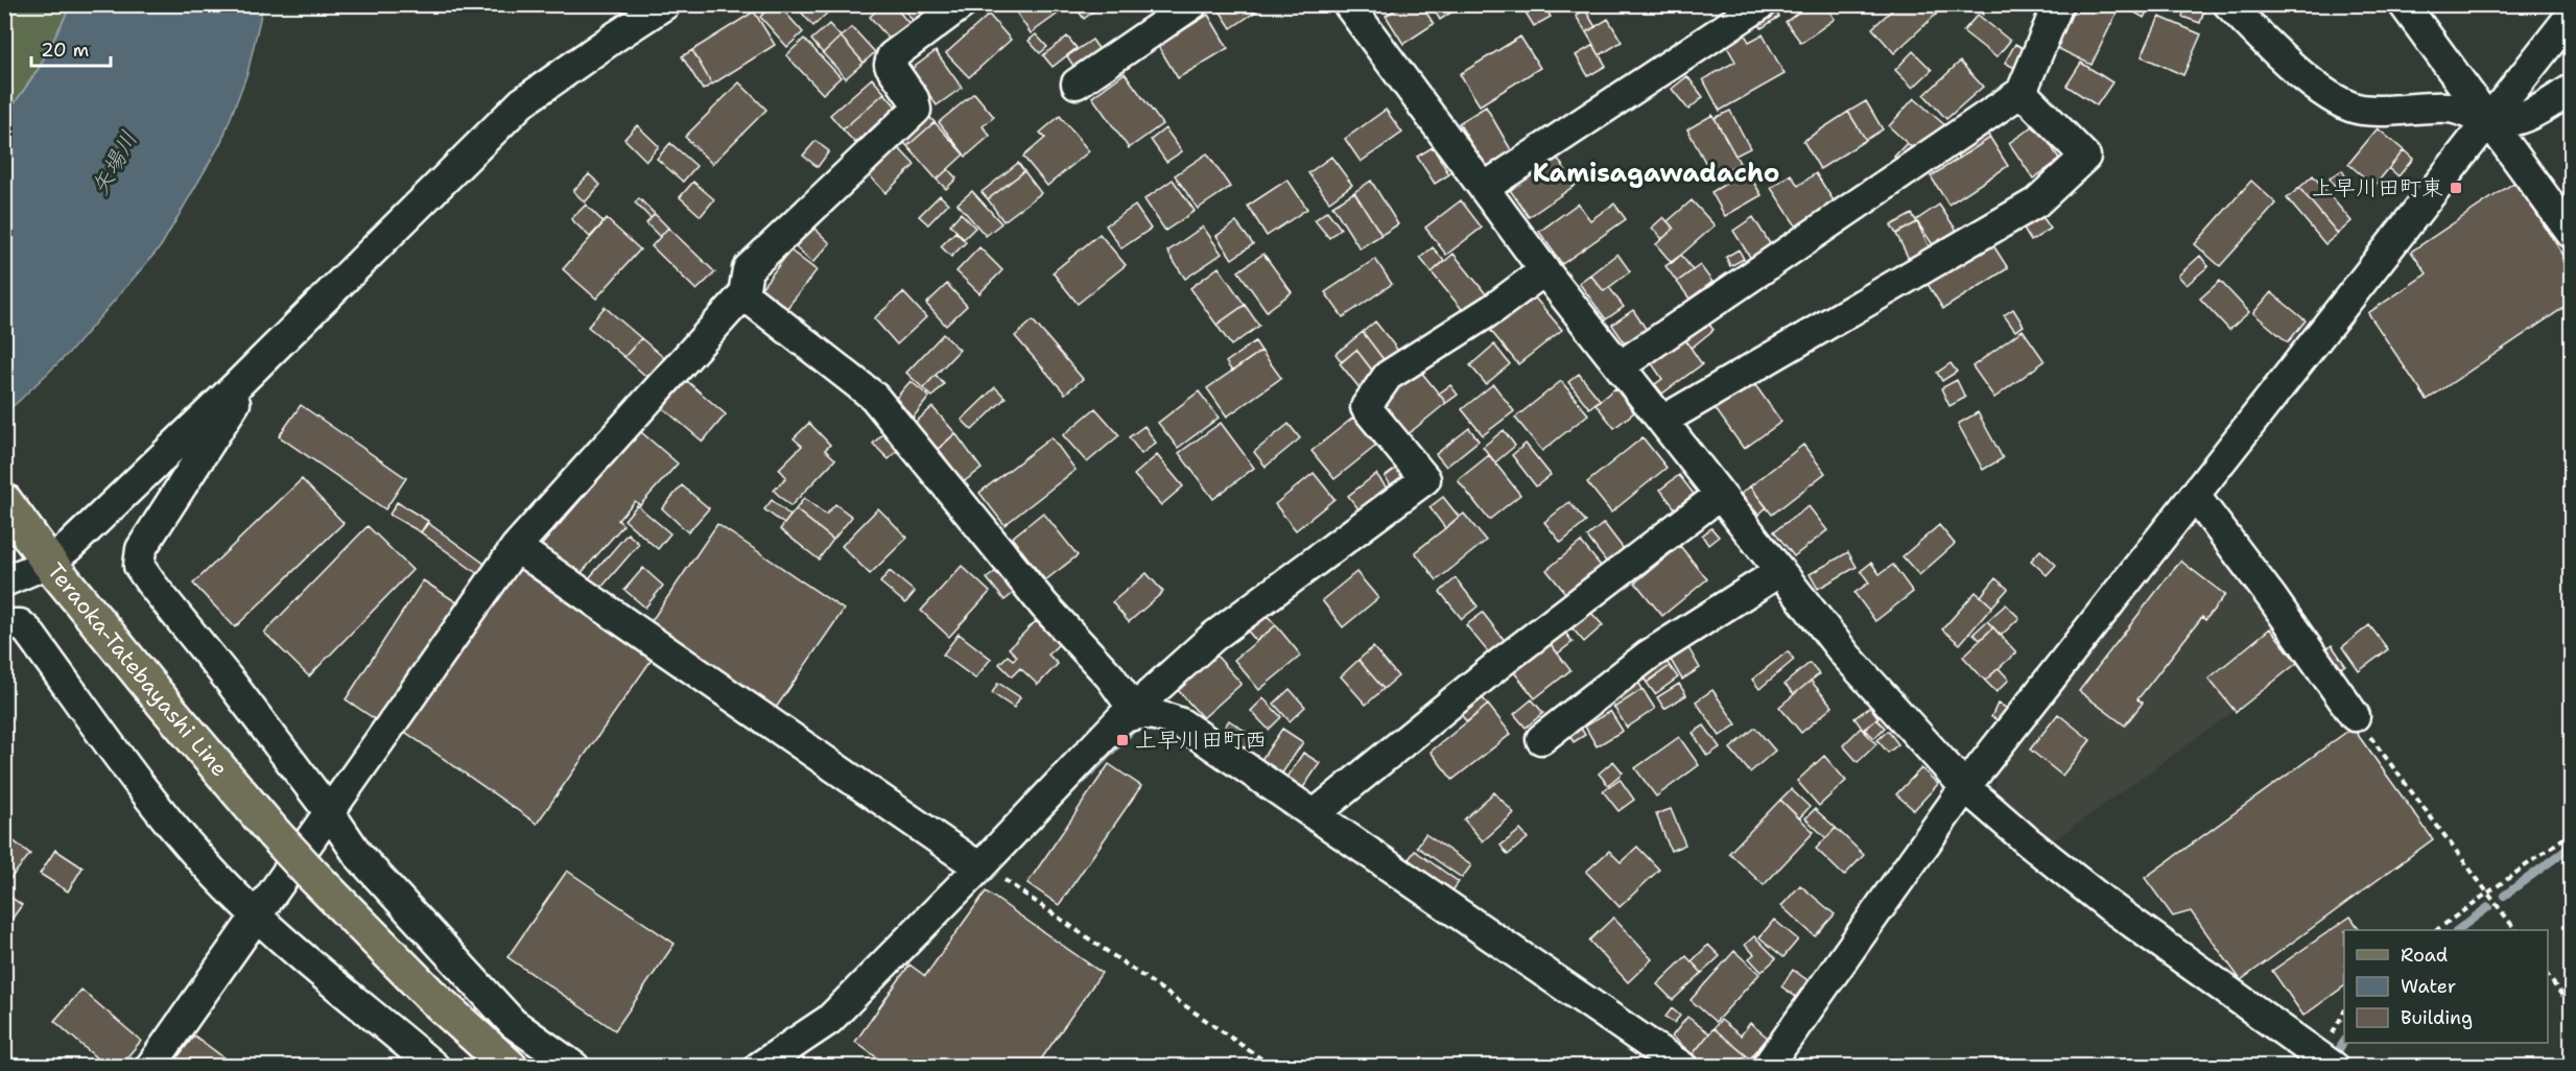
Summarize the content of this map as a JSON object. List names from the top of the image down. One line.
{"streets":{"main road":["Teraoka-Tatebayashi Line"]},"districts":["Kamisagawadacho"],"water":["矢場川"],"places":{"transit":["上早川田町東","上早川田町西"]},"legend":["Road","Water","Building"],"scale_bar":"20 m"}
